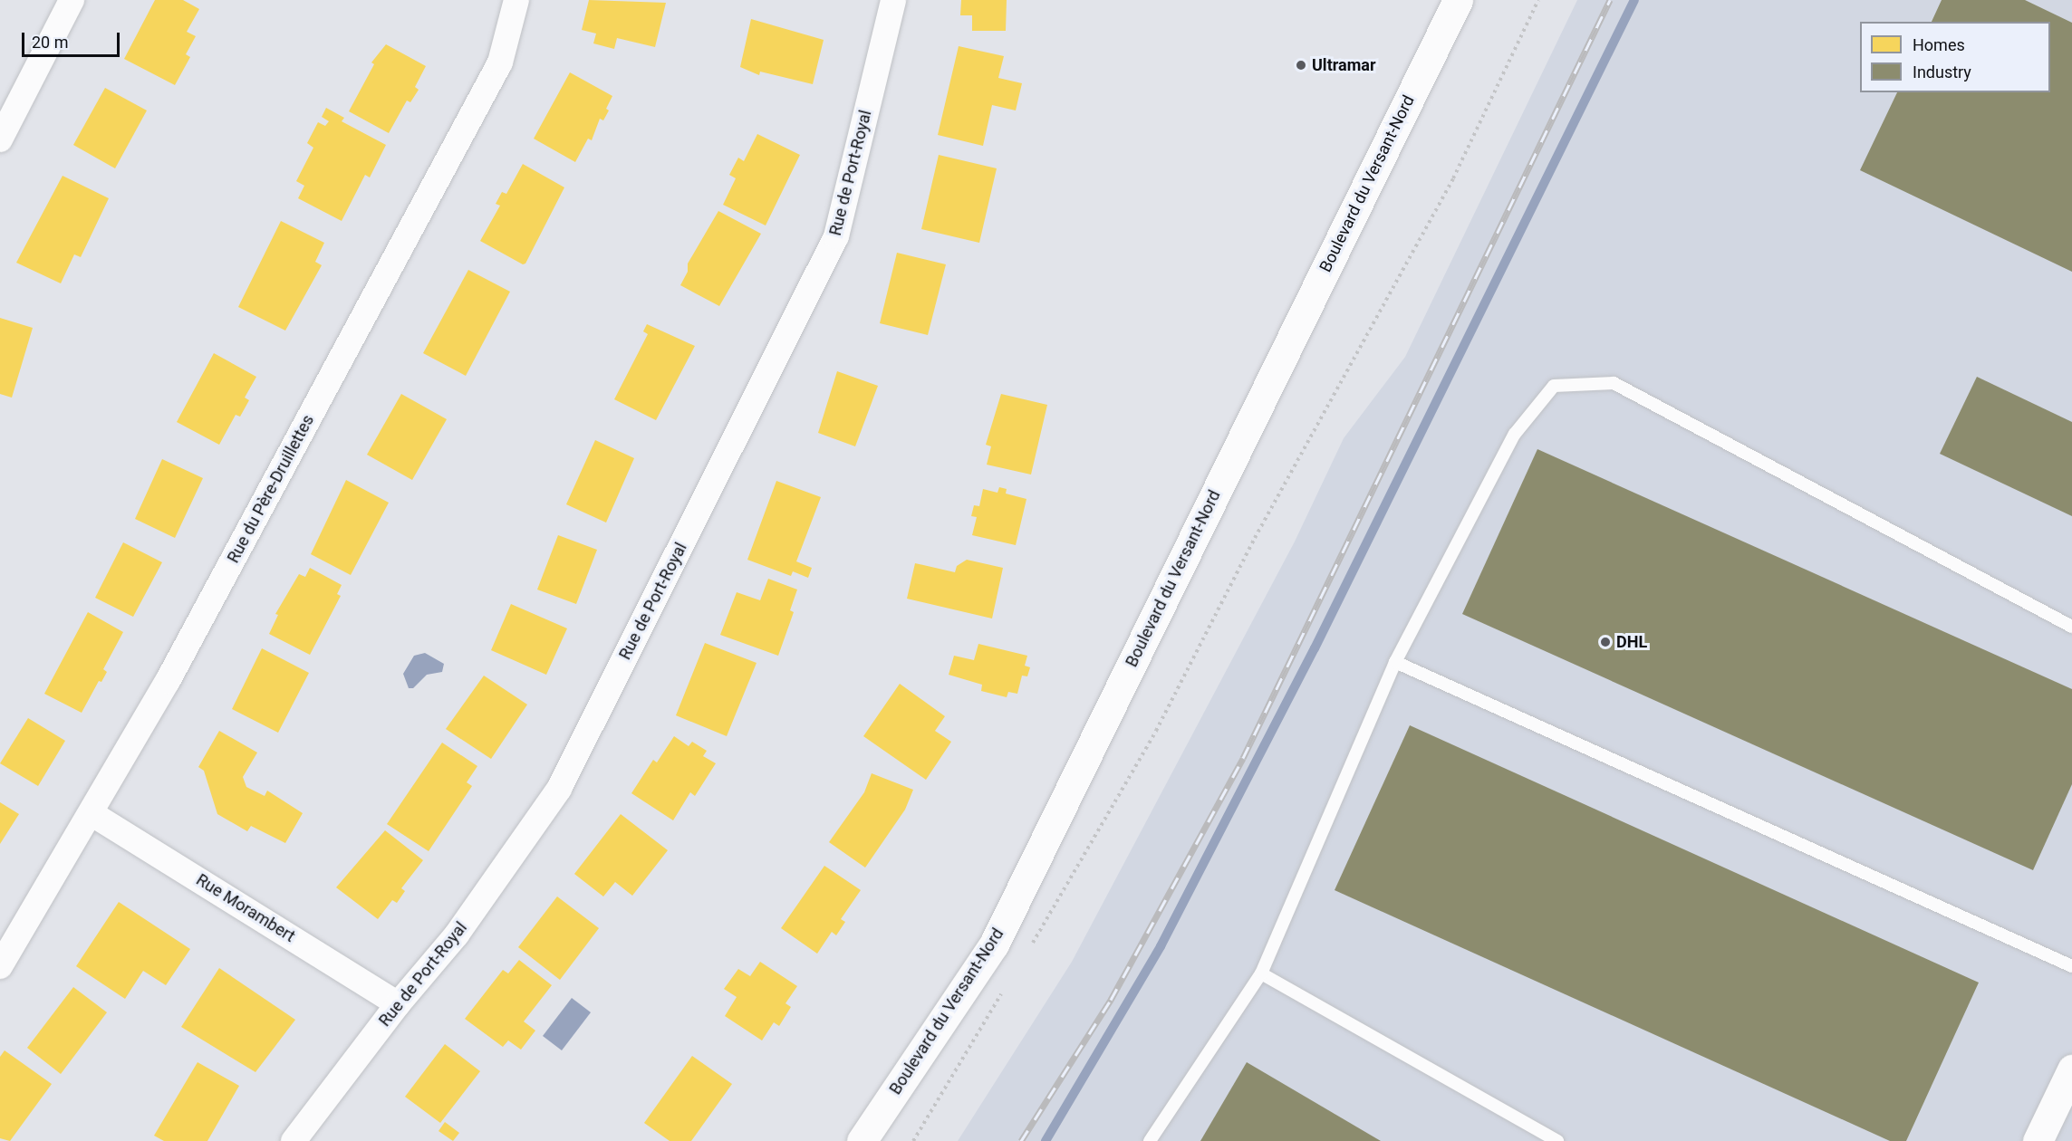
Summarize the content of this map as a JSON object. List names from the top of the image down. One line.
{"streets":{"street":["Rue de Port-Royal","Boulevard du Versant-Nord","Rue du Père-Druillettes","Rue Morambert"]},"crossings":[["Rue de Port-Royal","Rue Morambert"],["Rue du Père-Druillettes","Rue Morambert"]],"places":["Ultramar","DHL"],"legend":["Homes","Industry"],"scale_bar":"20 m"}
